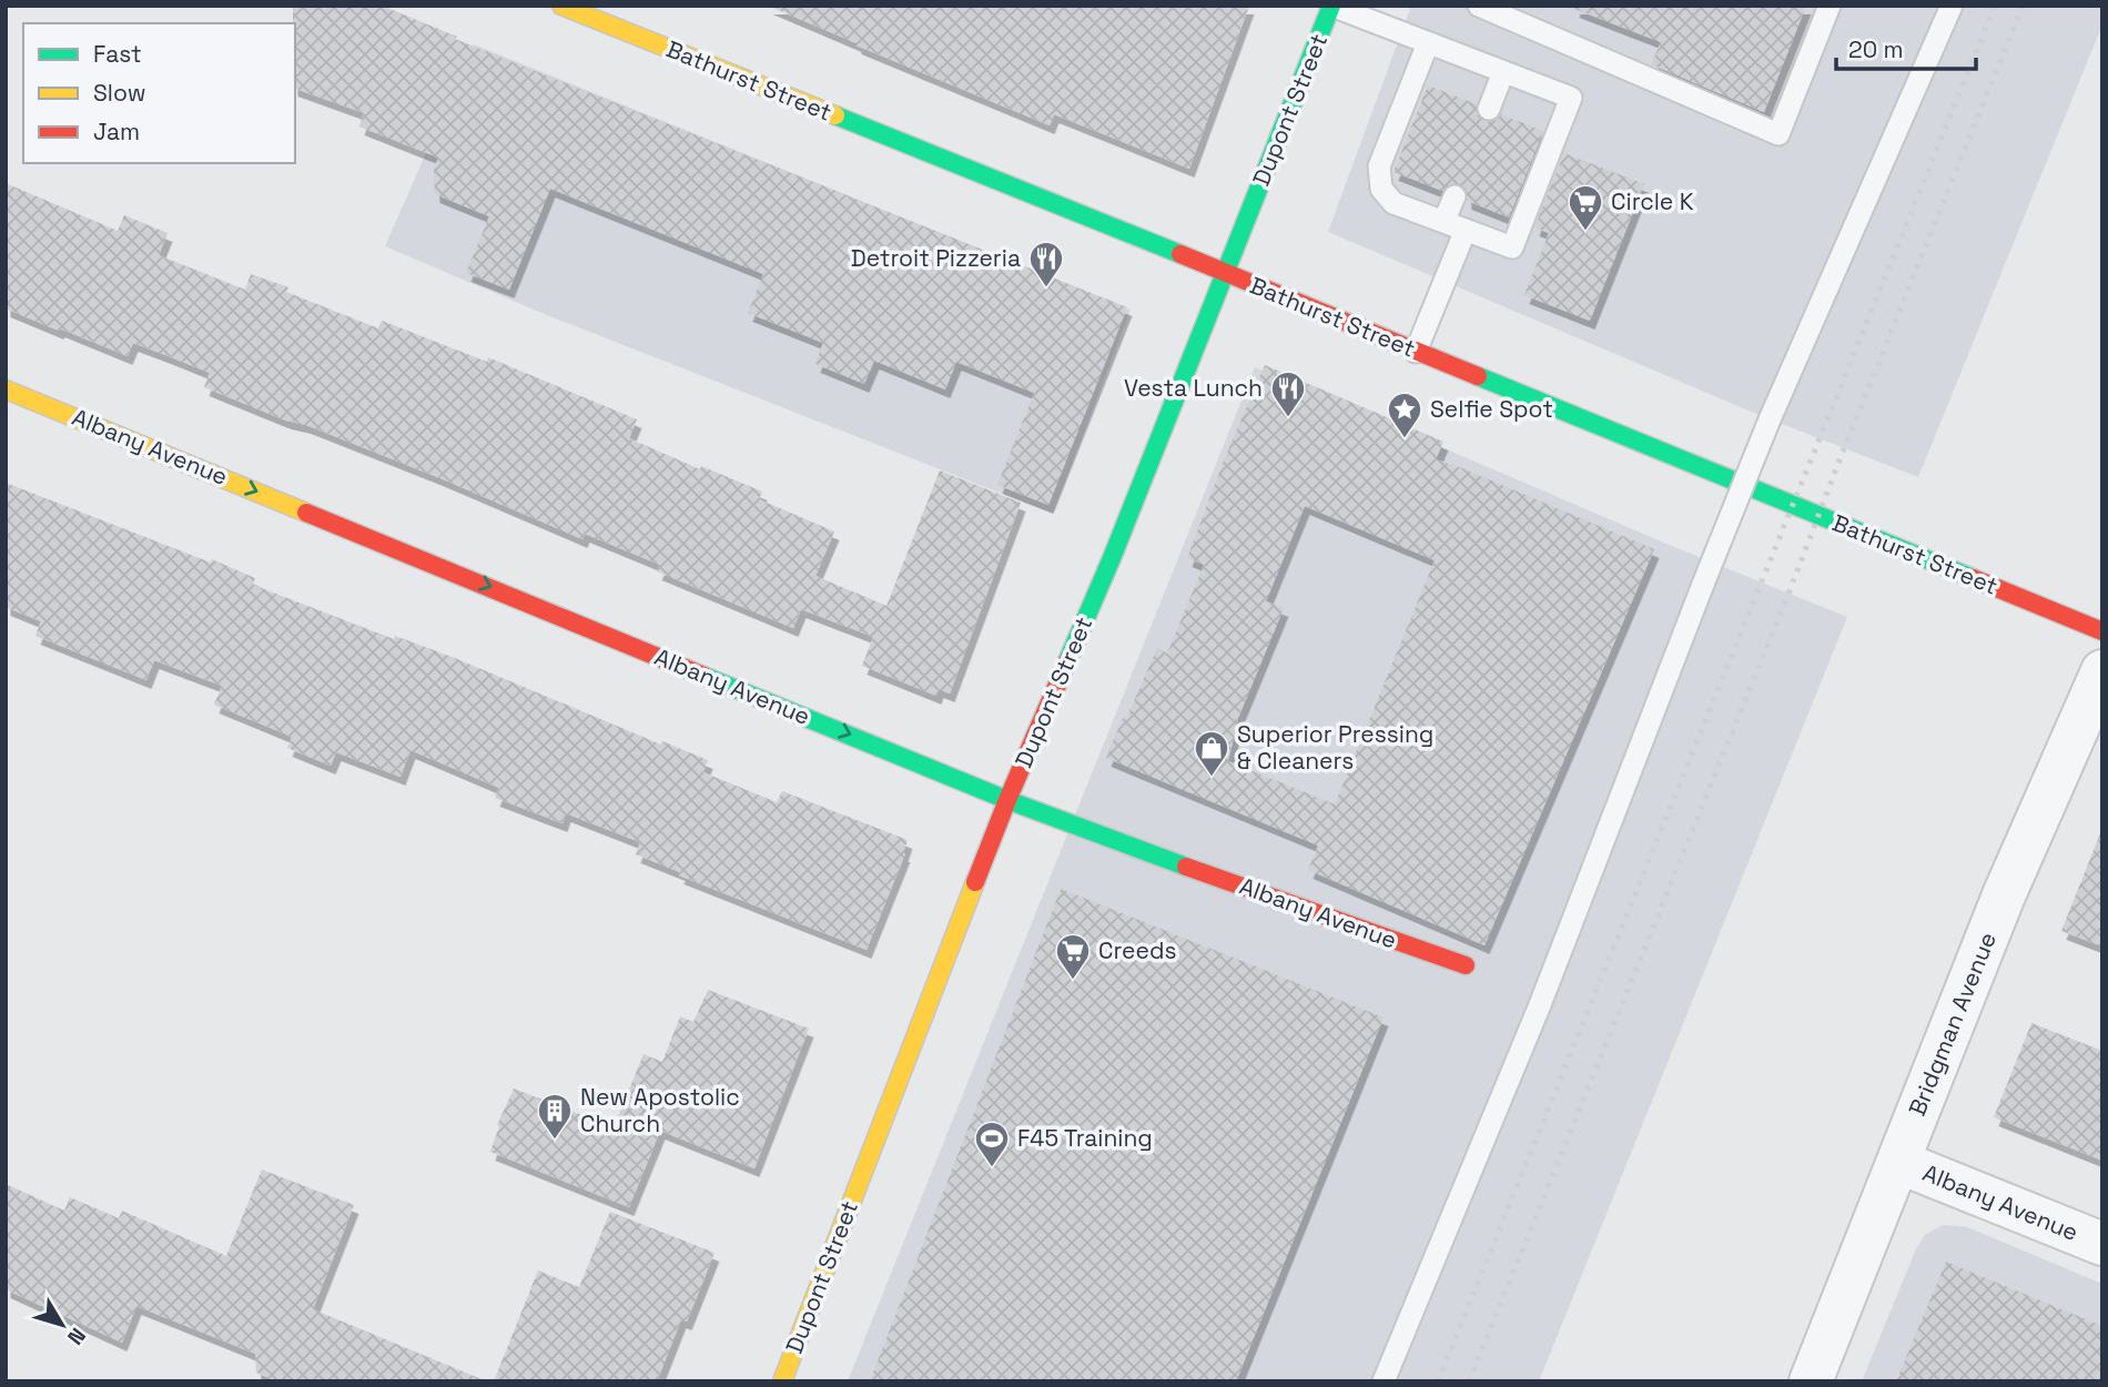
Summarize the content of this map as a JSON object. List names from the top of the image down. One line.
{"streets":{"main road":["Bathurst Street","Dupont Street","Albany Avenue"],"street":["Bridgman Avenue"]},"crossings":[["Bathurst Street","Dupont Street"],["Dupont Street","Albany Avenue"],["Albany Avenue","Bridgman Avenue"]],"one_way":["Albany Avenue"],"places":{"supermarket":["Circle K","Creeds"],"restaurant":["Detroit Pizzeria","Vesta Lunch"],"place":["Selfie Spot"],"shop":["Superior Pressing & Cleaners"],"building":["New Apostolic Church"],"sports":["F45 Training"]},"legend":["Fast","Slow","Jam"],"scale_bar":"20 m","north":"bottom right"}
